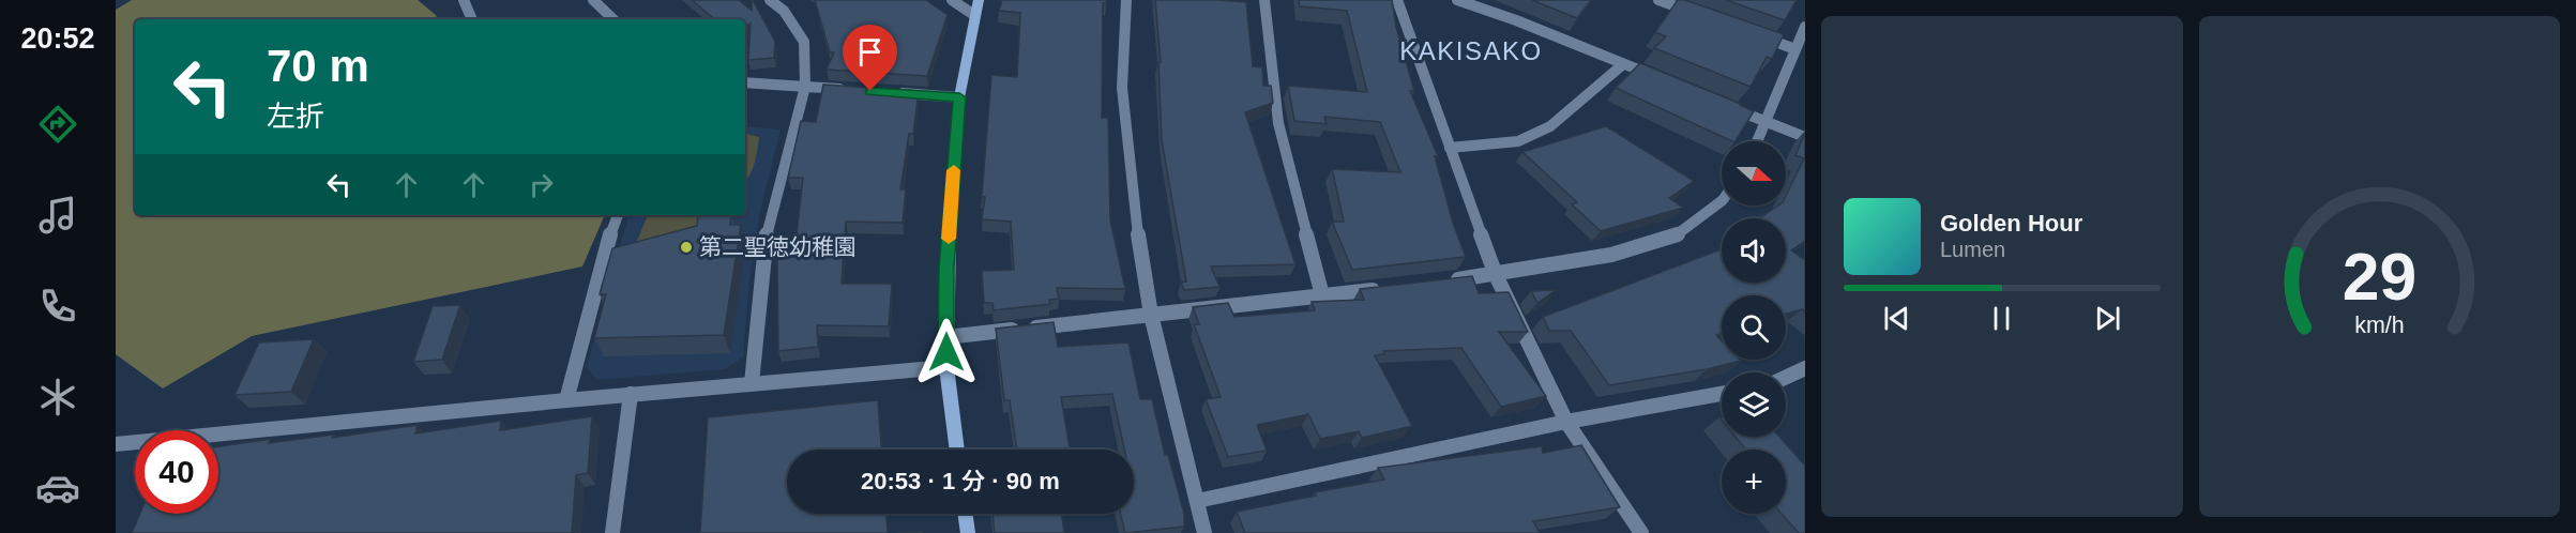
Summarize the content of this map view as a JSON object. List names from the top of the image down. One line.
{"districts":["KAKISAKO"],"places":["第二聖徳幼稚園"],"north":"right","page":{"tabs":"20:52","turn":["70 m","左折"],"map_buttons":"+","song":["Golden Hour","Lumen"],"limit":"40","trip":"20:53 · 1 分 · 90 m","gauge":["29","km/h"]}}
